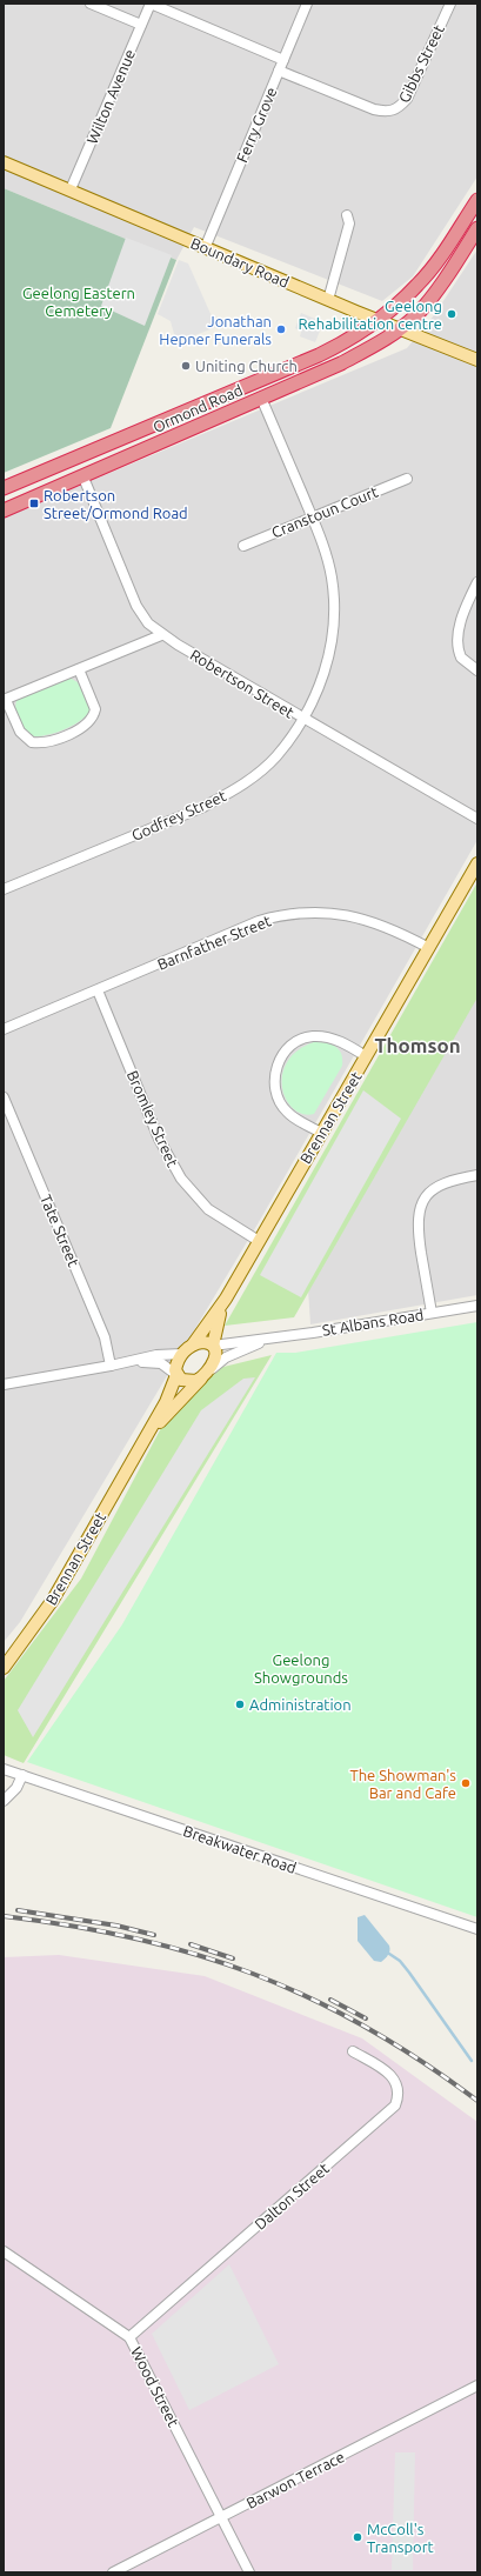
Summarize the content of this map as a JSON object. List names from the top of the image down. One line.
{"streets":{"highway":["Ormond Road"],"main road":["Boundary Road","Brennan Street"],"street":["Gibbs Street","Wilton Avenue","Ferry Grove","Cranstoun Court","Robertson Street","Godfrey Street","Barnfather Street","Bromley Street","Tate Street","St Albans Road","Breakwater Road","Dalton Street","Wood Street","Barwon Terrace"]},"crossings":[["Gibbs Street","Ferry Grove"],["Wilton Avenue","Boundary Road"],["Ferry Grove","Boundary Road"],["Boundary Road","Ormond Road"],["Ormond Road","Robertson Street"],["Ormond Road","Godfrey Street"],["Cranstoun Court","Godfrey Street"],["Robertson Street","Godfrey Street"],["Barnfather Street","Brennan Street"],["Barnfather Street","Bromley Street"],["Brennan Street","Bromley Street"],["Brennan Street","St Albans Road"],["Dalton Street","Wood Street"],["Wood Street","Barwon Terrace"]],"districts":["Thomson"],"parks":["Geelong Eastern Cemetery","Geelong Showgrounds"],"places":{"other":["Geelong Rehabilitation centre","Jonathan Hepner Funerals","Uniting Church","Administration","The Showman's Bar and Cafe","McColl's Transport"],"transit":["Robertson Street/Ormond Road"]}}
